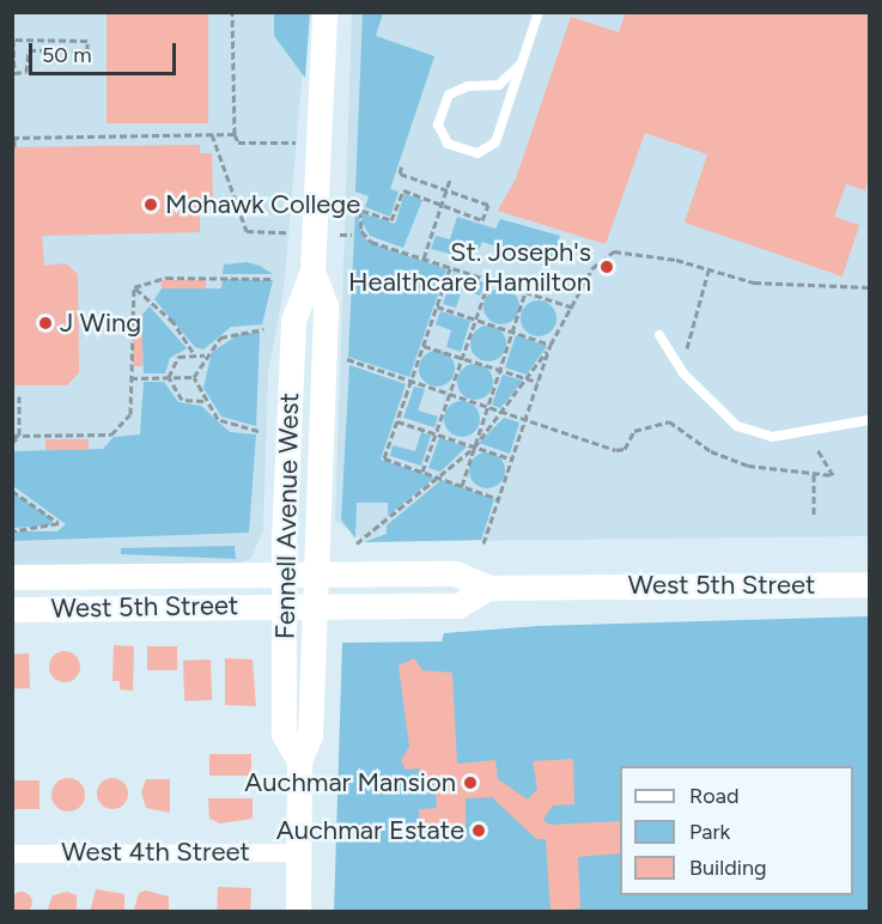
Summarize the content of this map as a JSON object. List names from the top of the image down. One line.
{"streets":{"main road":["Fennell Avenue West","West 5th Street"],"street":["West 4th Street"]},"crossings":[["Fennell Avenue West","West 5th Street"],["Fennell Avenue West","West 4th Street"]],"places":["Mohawk College","St. Joseph's Healthcare Hamilton","J Wing","Auchmar Mansion","Auchmar Estate"],"legend":["Road","Park","Building"],"scale_bar":"50 m"}
